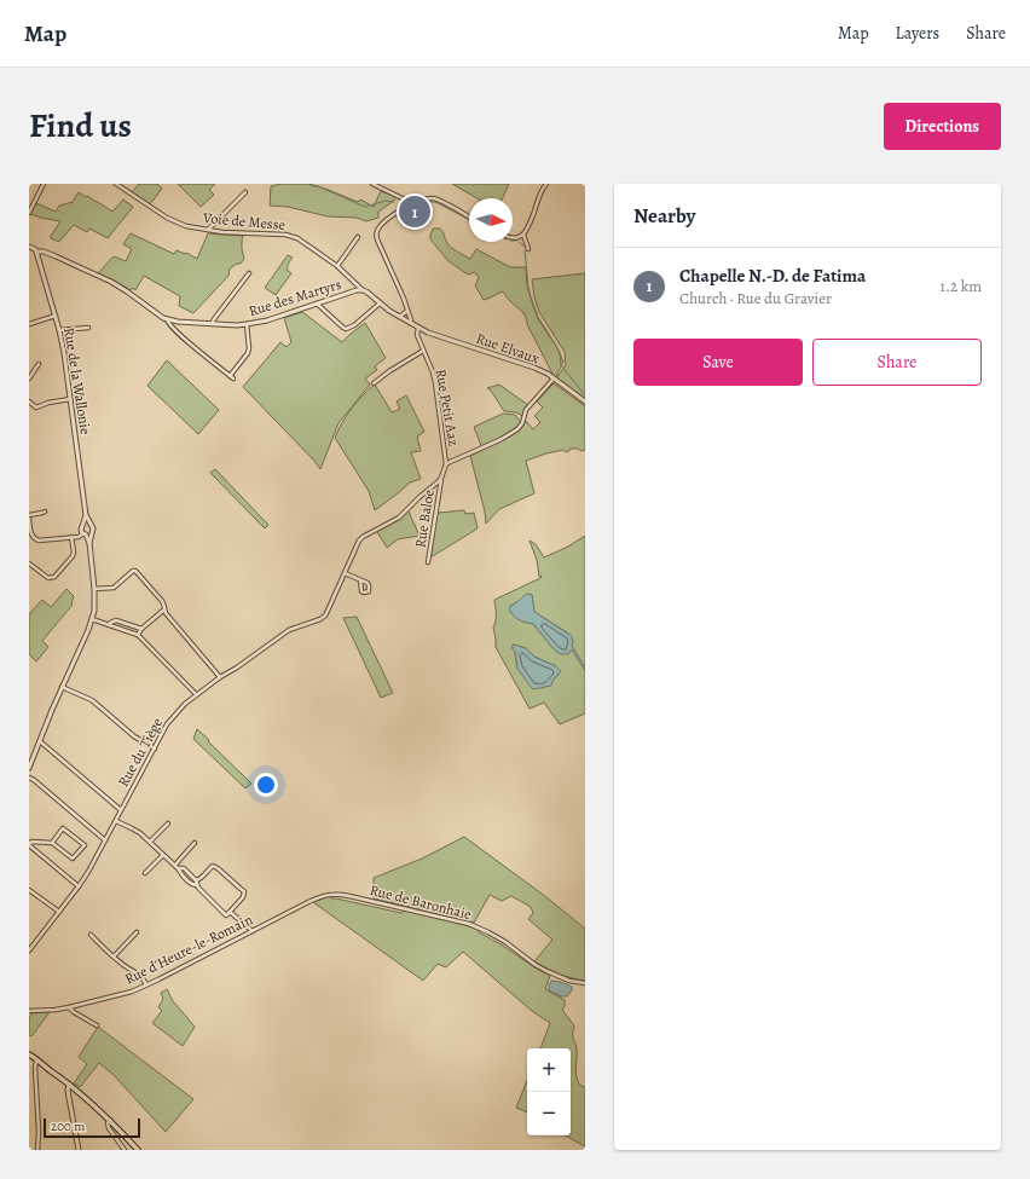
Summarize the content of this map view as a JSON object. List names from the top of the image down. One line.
{"streets":{"street":["Voie de Messe","Rue des Martyrs","Rue Elvaux","Rue de la Wallonie","Rue Petit Aaz","Rue Baloe","Rue du Tiège","Rue de Baronhaie","Rue d'Heure-le-Romain"]},"crossings":[["Voie de Messe","Rue des Martyrs"],["Rue des Martyrs","Rue Elvaux"],["Rue des Martyrs","Rue Petit Aaz"],["Rue Elvaux","Rue Petit Aaz"],["Rue Petit Aaz","Rue Baloe"],["Rue de Baronhaie","Rue d'Heure-le-Romain"]],"scale_bar":"200 m","north":"right","page":{"header":"Map","nav":["Map","Layers","Share"],"title":"Find us","buttons":["Directions",["Save","Share"]],"heading":"Nearby","pins":"1","list":[{"mark":"1","name":"Chapelle N.-D. de Fatima","note":"Church · Rue du Gravier","value":"1.2 km"}],"map_buttons":["+","−"],"scale":"200 m"}}
